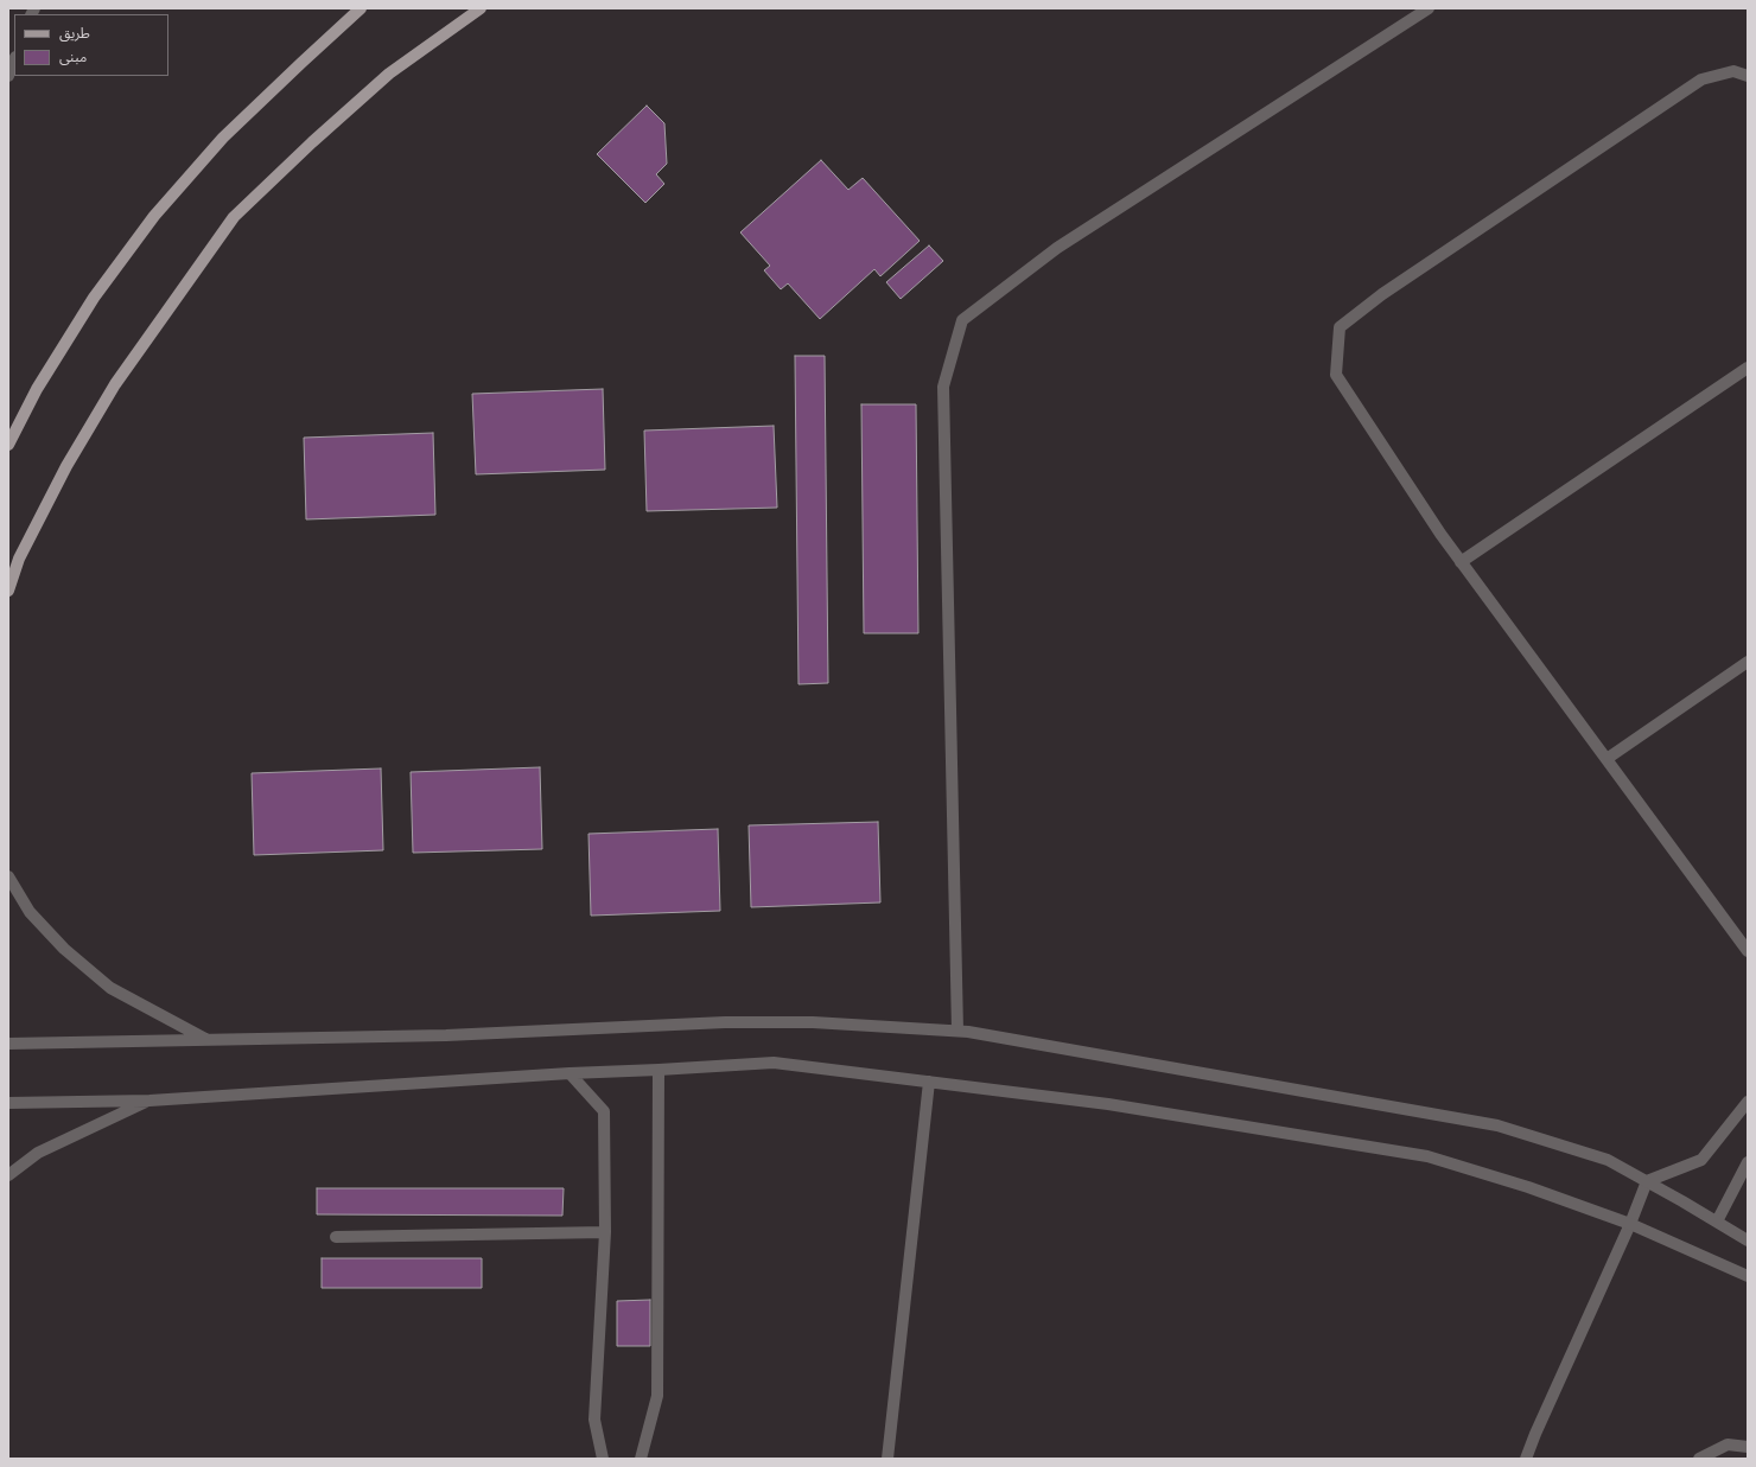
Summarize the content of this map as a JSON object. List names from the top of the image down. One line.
{"legend":["طريق","مبنى"]}
